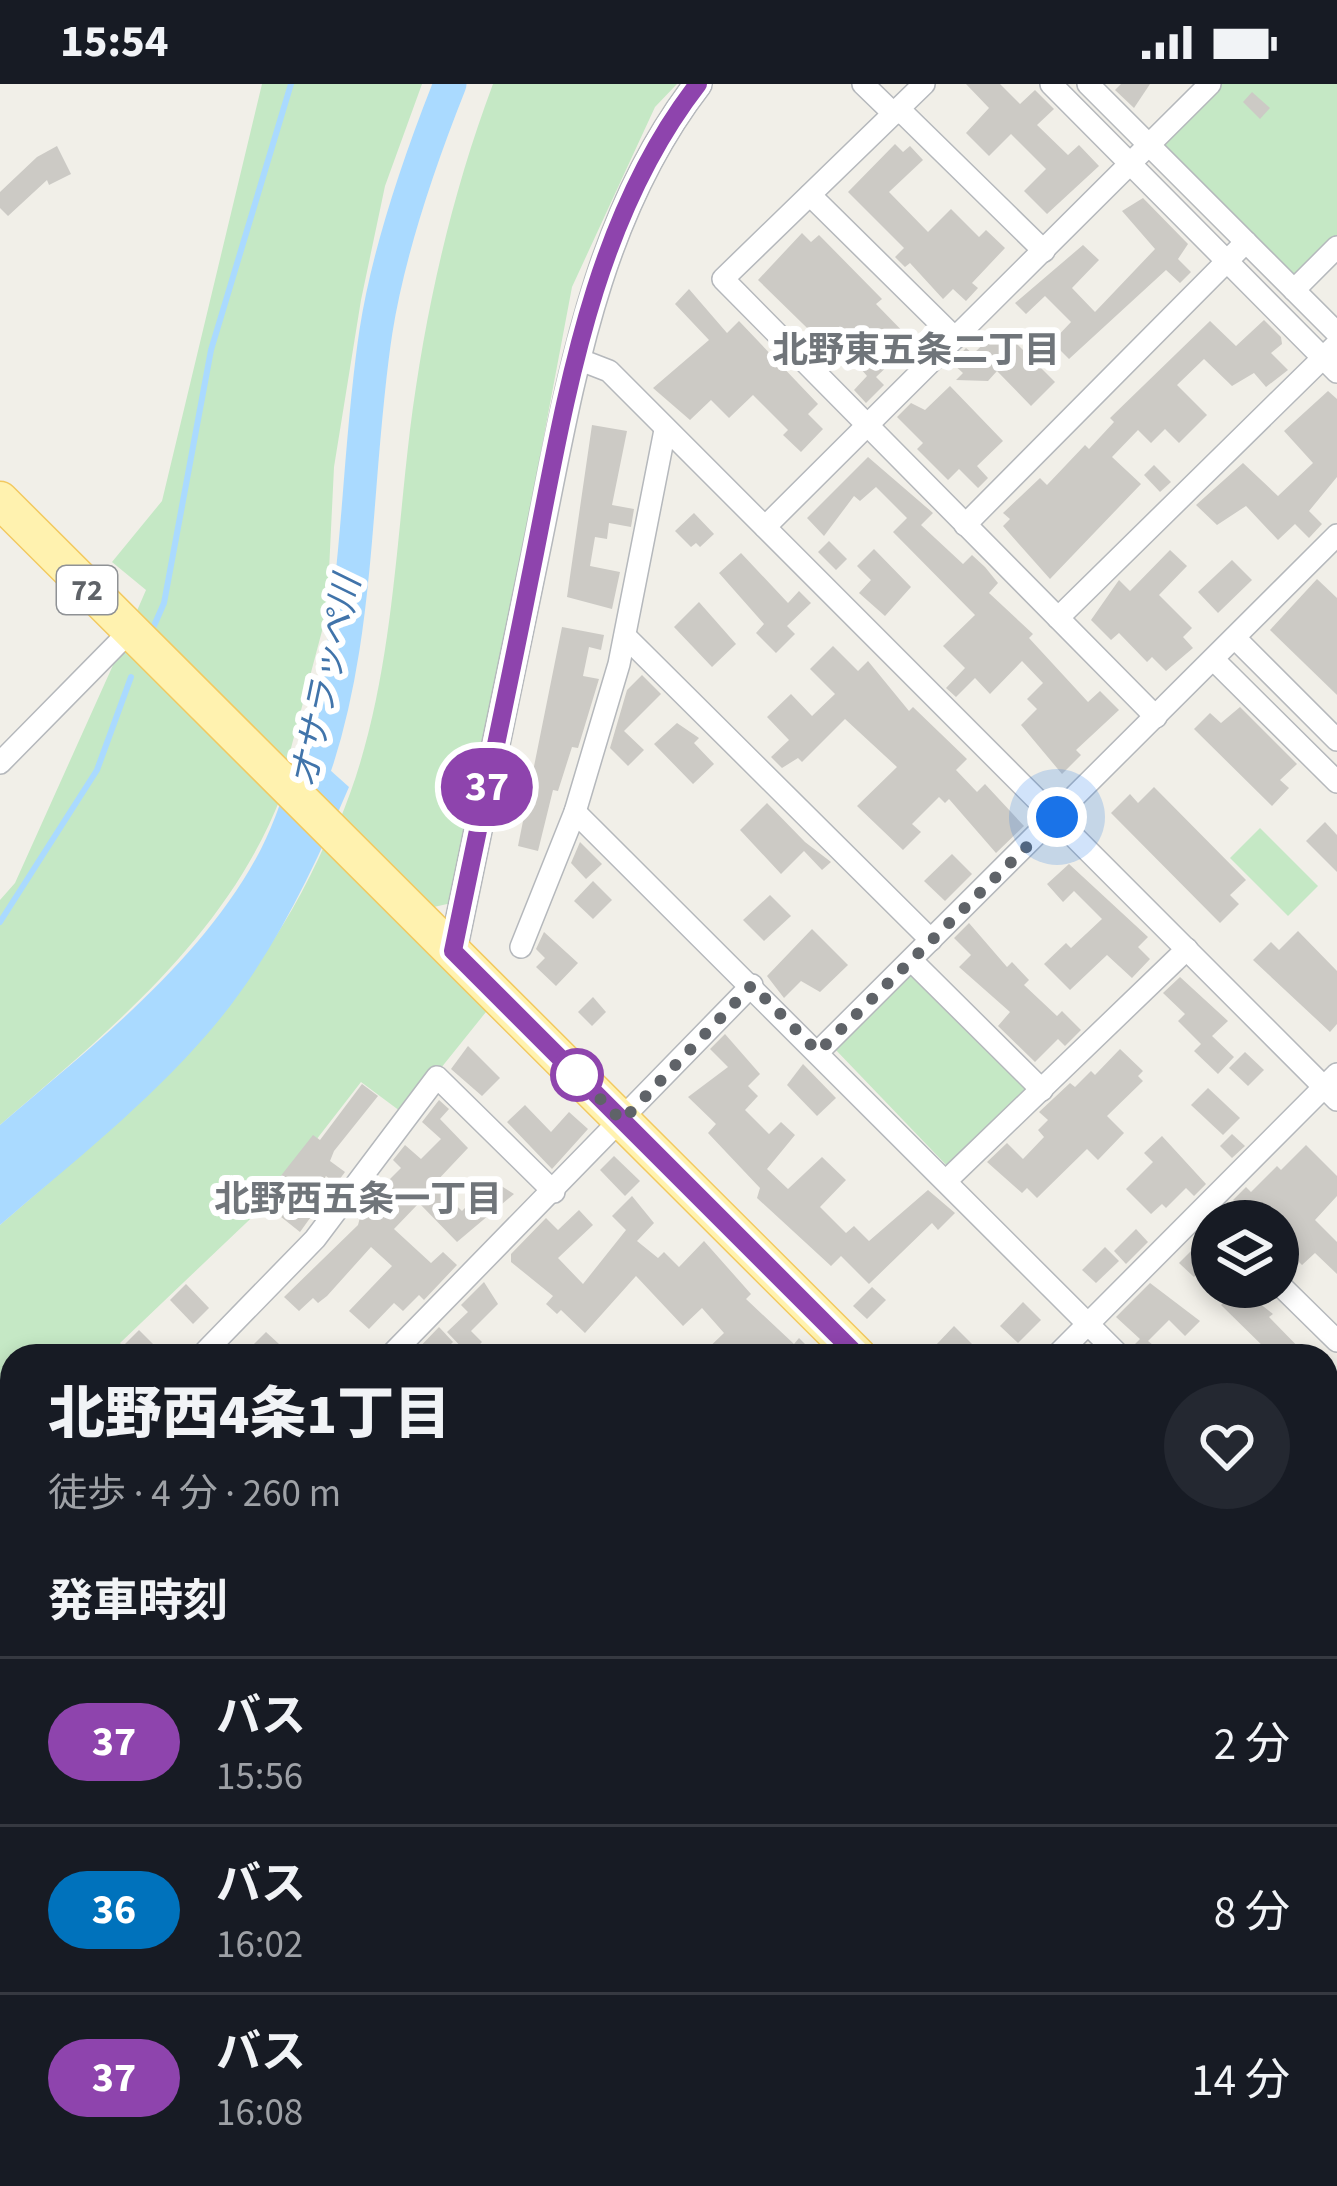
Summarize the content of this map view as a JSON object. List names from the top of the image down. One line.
{"streets":{"main road":["72"]},"districts":["北野東五条二丁目","北野西五条一丁目"],"water":["オサラッペ川"],"lines":["bus line 37"],"page":{"status":"15:54","on_map":"37","heading":[["北野西4条1丁目","徒歩 · 4 分 · 260 m"],"発車時刻"],"list":[{"mark":"37","name":"バス","note":"15:56","value":"2 分"},{"mark":"36","name":"バス","note":"16:02","value":"8 分"},{"mark":"37","name":"バス","note":"16:08","value":"14 分"}]}}
